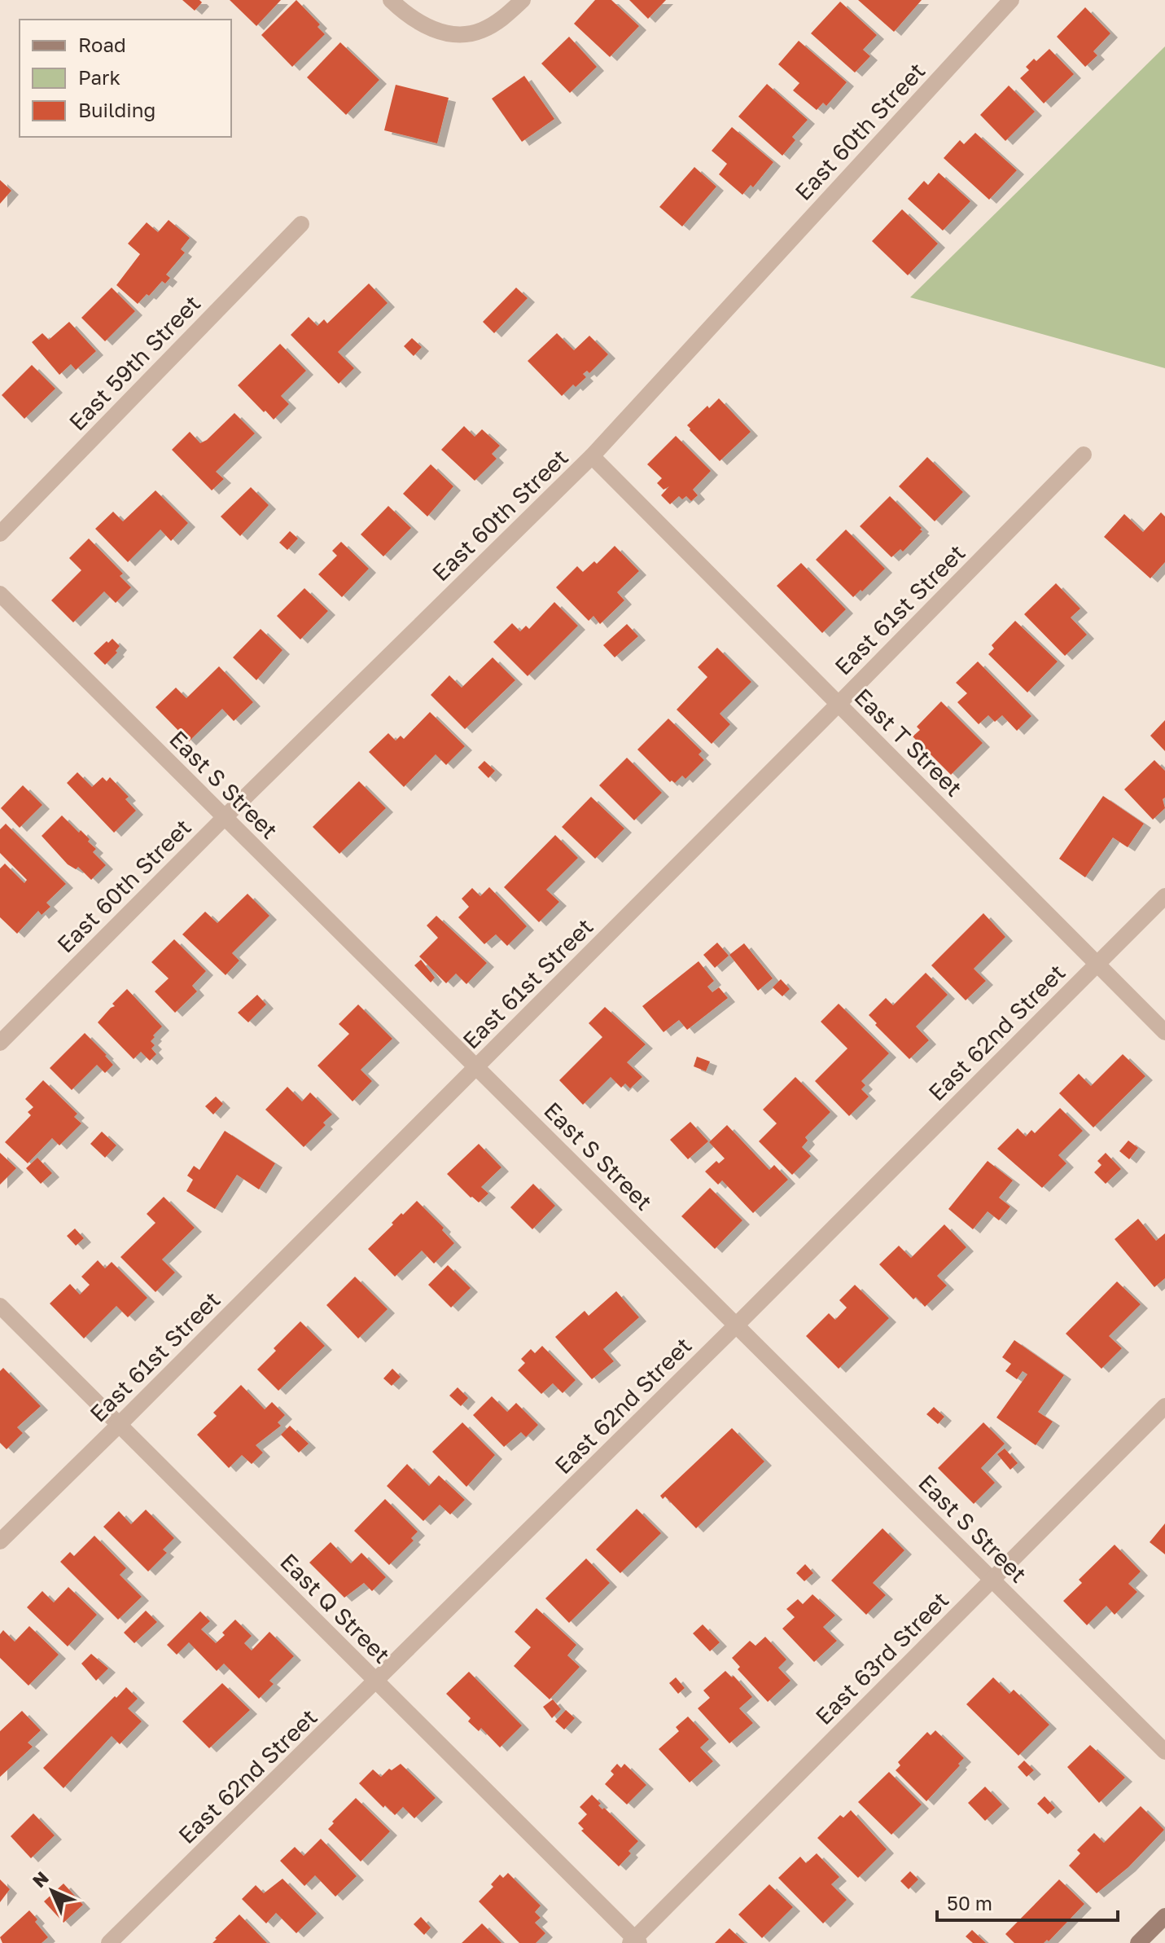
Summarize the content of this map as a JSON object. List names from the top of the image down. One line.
{"streets":{"street":["East 60th Street","East 59th Street","East 61st Street","East T Street","East S Street","East 62nd Street","East Q Street","East 63rd Street"]},"crossings":[["East 60th Street","East T Street"],["East 60th Street","East S Street"],["East 61st Street","East T Street"],["East 61st Street","East S Street"],["East 61st Street","East Q Street"],["East T Street","East 62nd Street"],["East S Street","East 62nd Street"],["East S Street","East 63rd Street"],["East 62nd Street","East Q Street"],["East Q Street","East 63rd Street"]],"legend":["Road","Park","Building"],"scale_bar":"50 m","north":"top left"}
